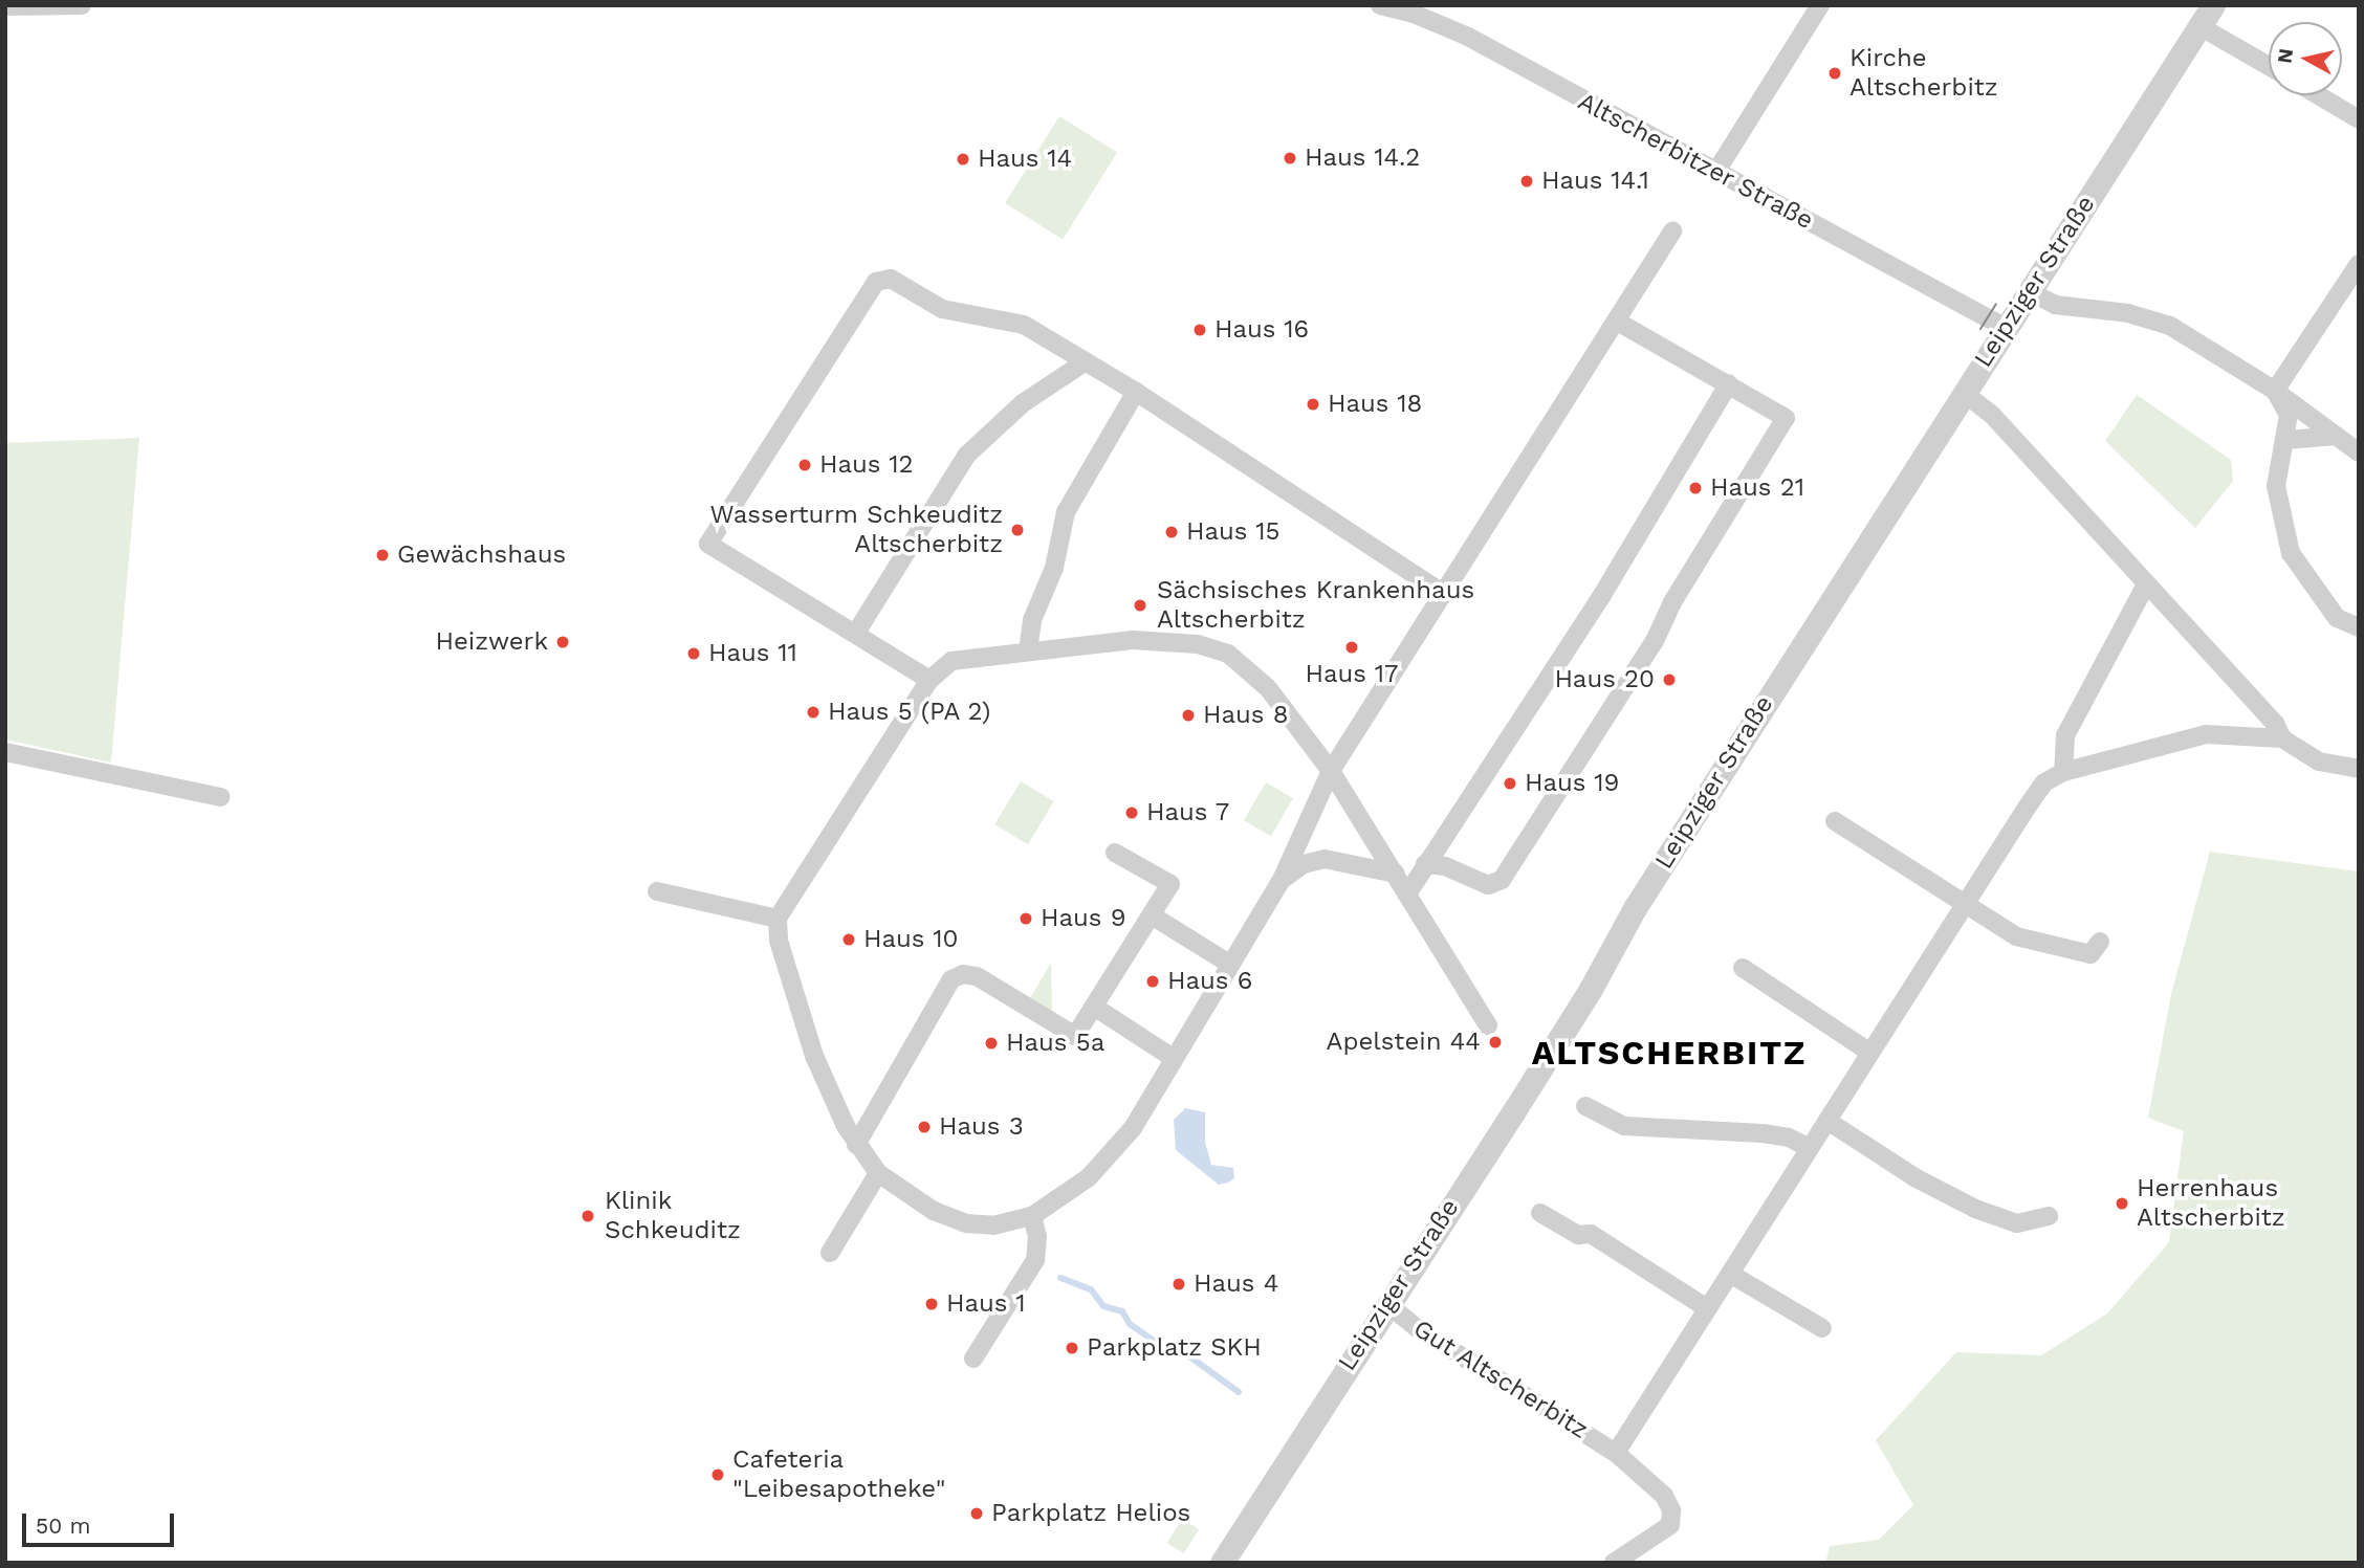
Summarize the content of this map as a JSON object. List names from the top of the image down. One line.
{"streets":{"street":["Altscherbitzer Straße","Leipziger Straße","Gut Altscherbitz"]},"crossings":[["Altscherbitzer Straße","Leipziger Straße"],["Leipziger Straße","Gut Altscherbitz"]],"districts":["ALTSCHERBITZ"],"places":["Kirche Altscherbitz","Haus 14.2","Haus 14","Haus 14.1","Haus 16","Haus 18","Haus 12","Haus 21","Wasserturm Schkeuditz Altscherbitz","Haus 15","Gewächshaus","Sächsisches Krankenhaus Altscherbitz","Heizwerk","Haus 17","Haus 11","Haus 20","Haus 5 (PA 2)","Haus 8","Haus 19","Haus 7","Haus 9","Haus 10","Haus 6","Apelstein 44","Haus 5a","Haus 3","Herrenhaus Altscherbitz","Klinik Schkeuditz","Haus 4","Haus 1","Parkplatz SKH","Cafeteria \"Leibesapotheke\"","Parkplatz Helios"],"scale_bar":"50 m","north":"left"}
